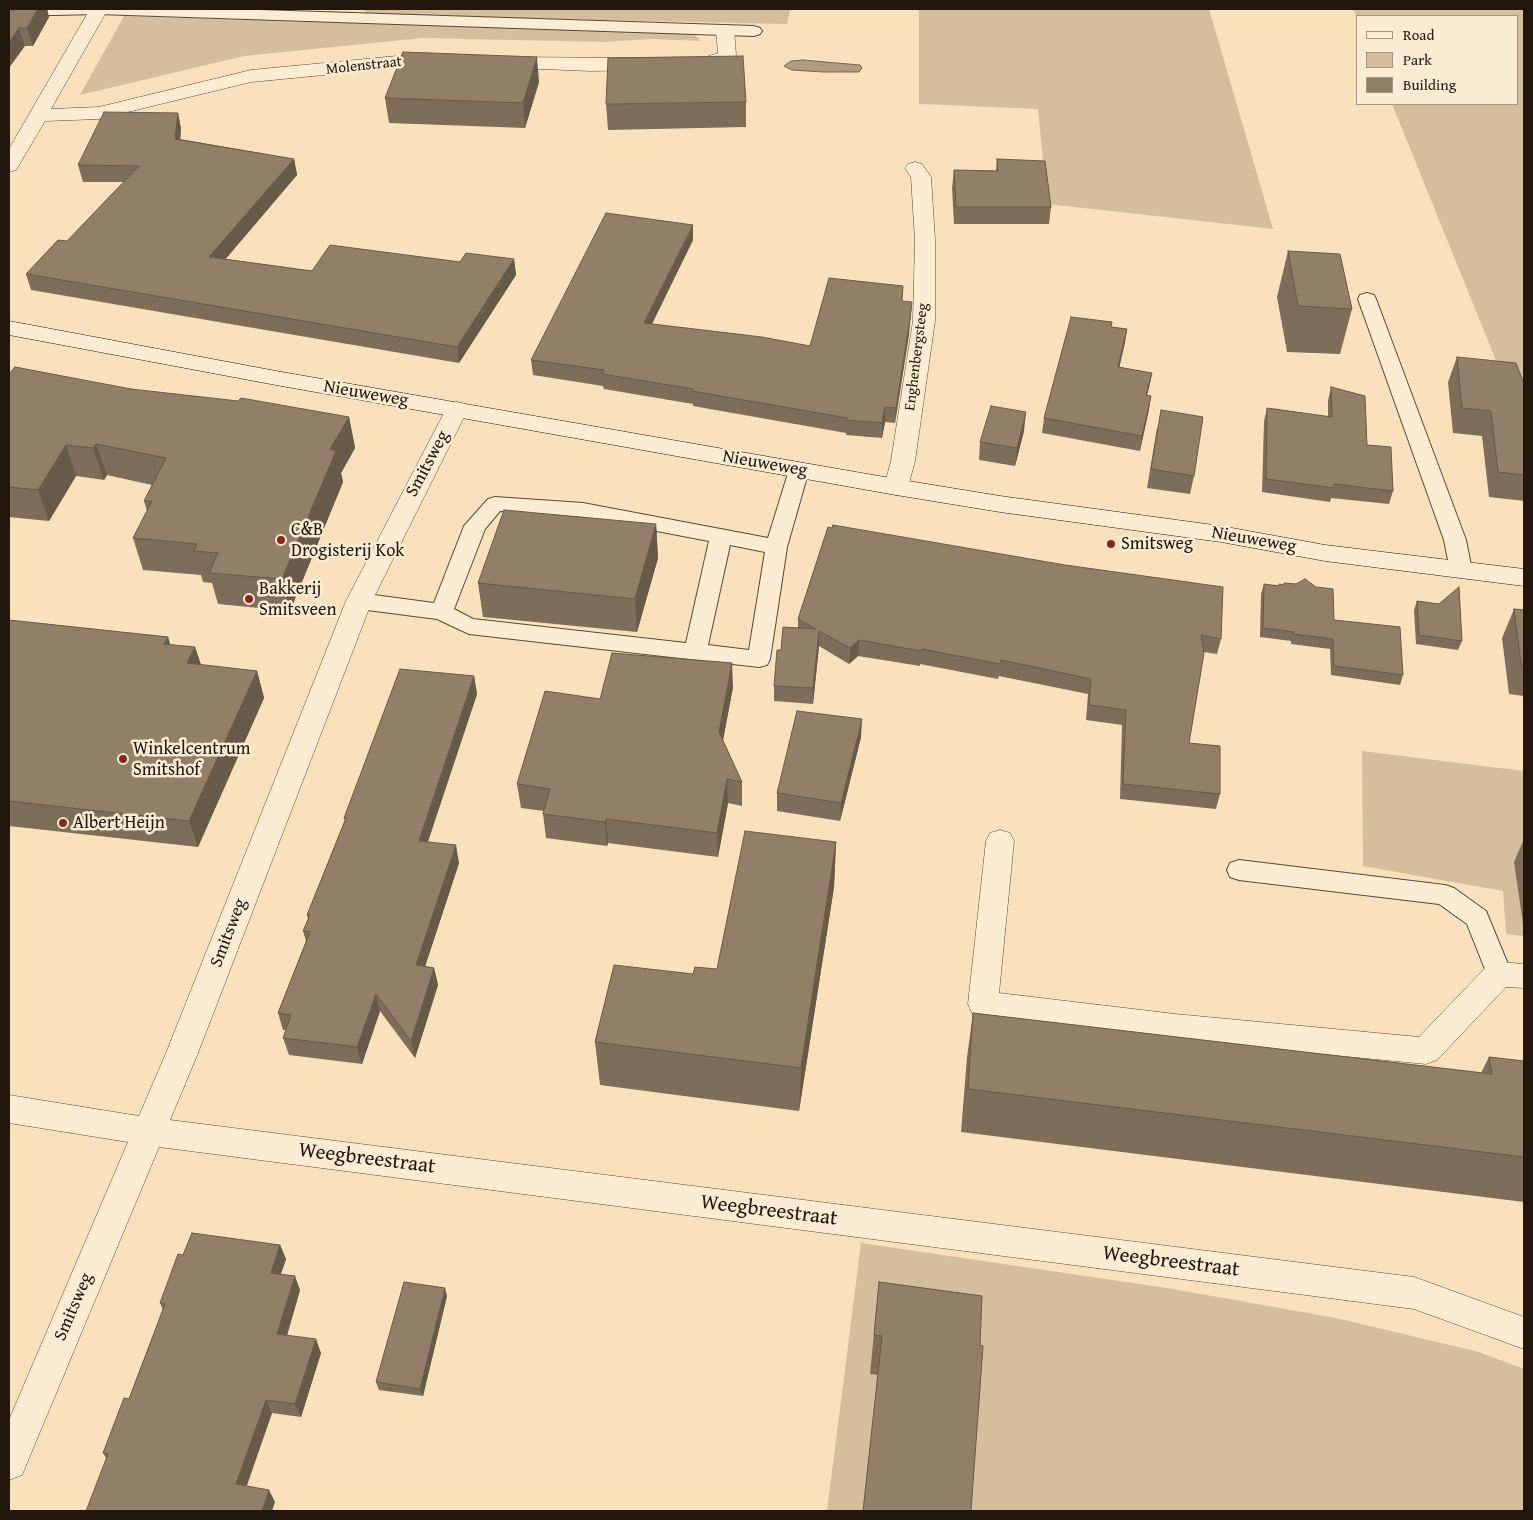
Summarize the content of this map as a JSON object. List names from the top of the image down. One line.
{"streets":{"street":["Molenstraat","Enghenbergsteeg","Nieuweweg","Smitsweg","Weegbreestraat"]},"crossings":[["Enghenbergsteeg","Nieuweweg"],["Nieuweweg","Smitsweg"],["Smitsweg","Weegbreestraat"]],"places":["C&B Drogisterij Kok","Smitsweg","Bakkerij Smitsveen","Winkelcentrum Smitshof","Albert Heijn"],"legend":["Road","Park","Building"]}
